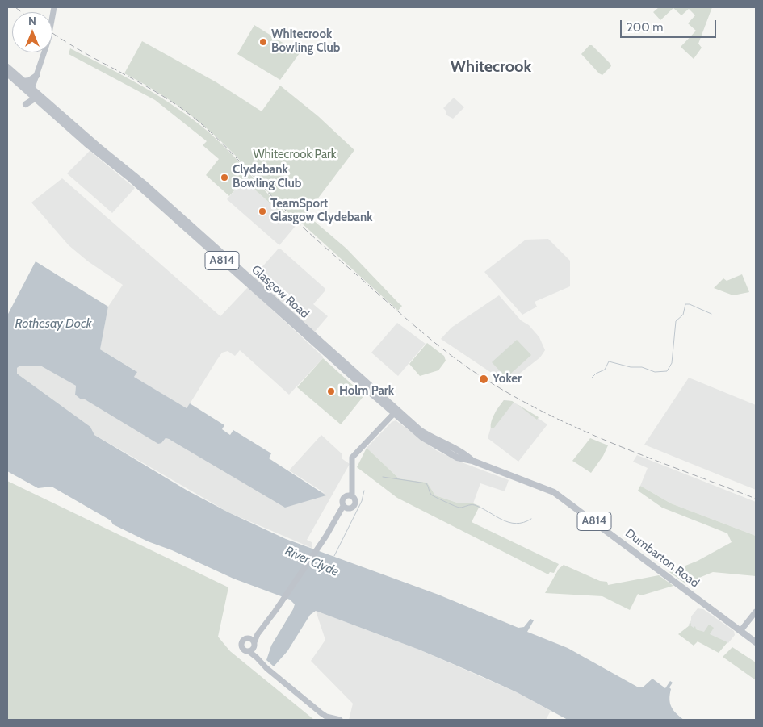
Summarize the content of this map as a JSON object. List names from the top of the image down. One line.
{"streets":{"main road":["A814","Glasgow Road","Dumbarton Road"]},"crossings":[["Glasgow Road","Dumbarton Road"]],"districts":["Whitecrook"],"water":["Rothesay Dock","River Clyde"],"parks":["Whitecrook Park"],"places":["Whitecrook Bowling Club","Clydebank Bowling Club","TeamSport Glasgow Clydebank","Yoker","Holm Park"],"scale_bar":"200 m","north":"top"}
